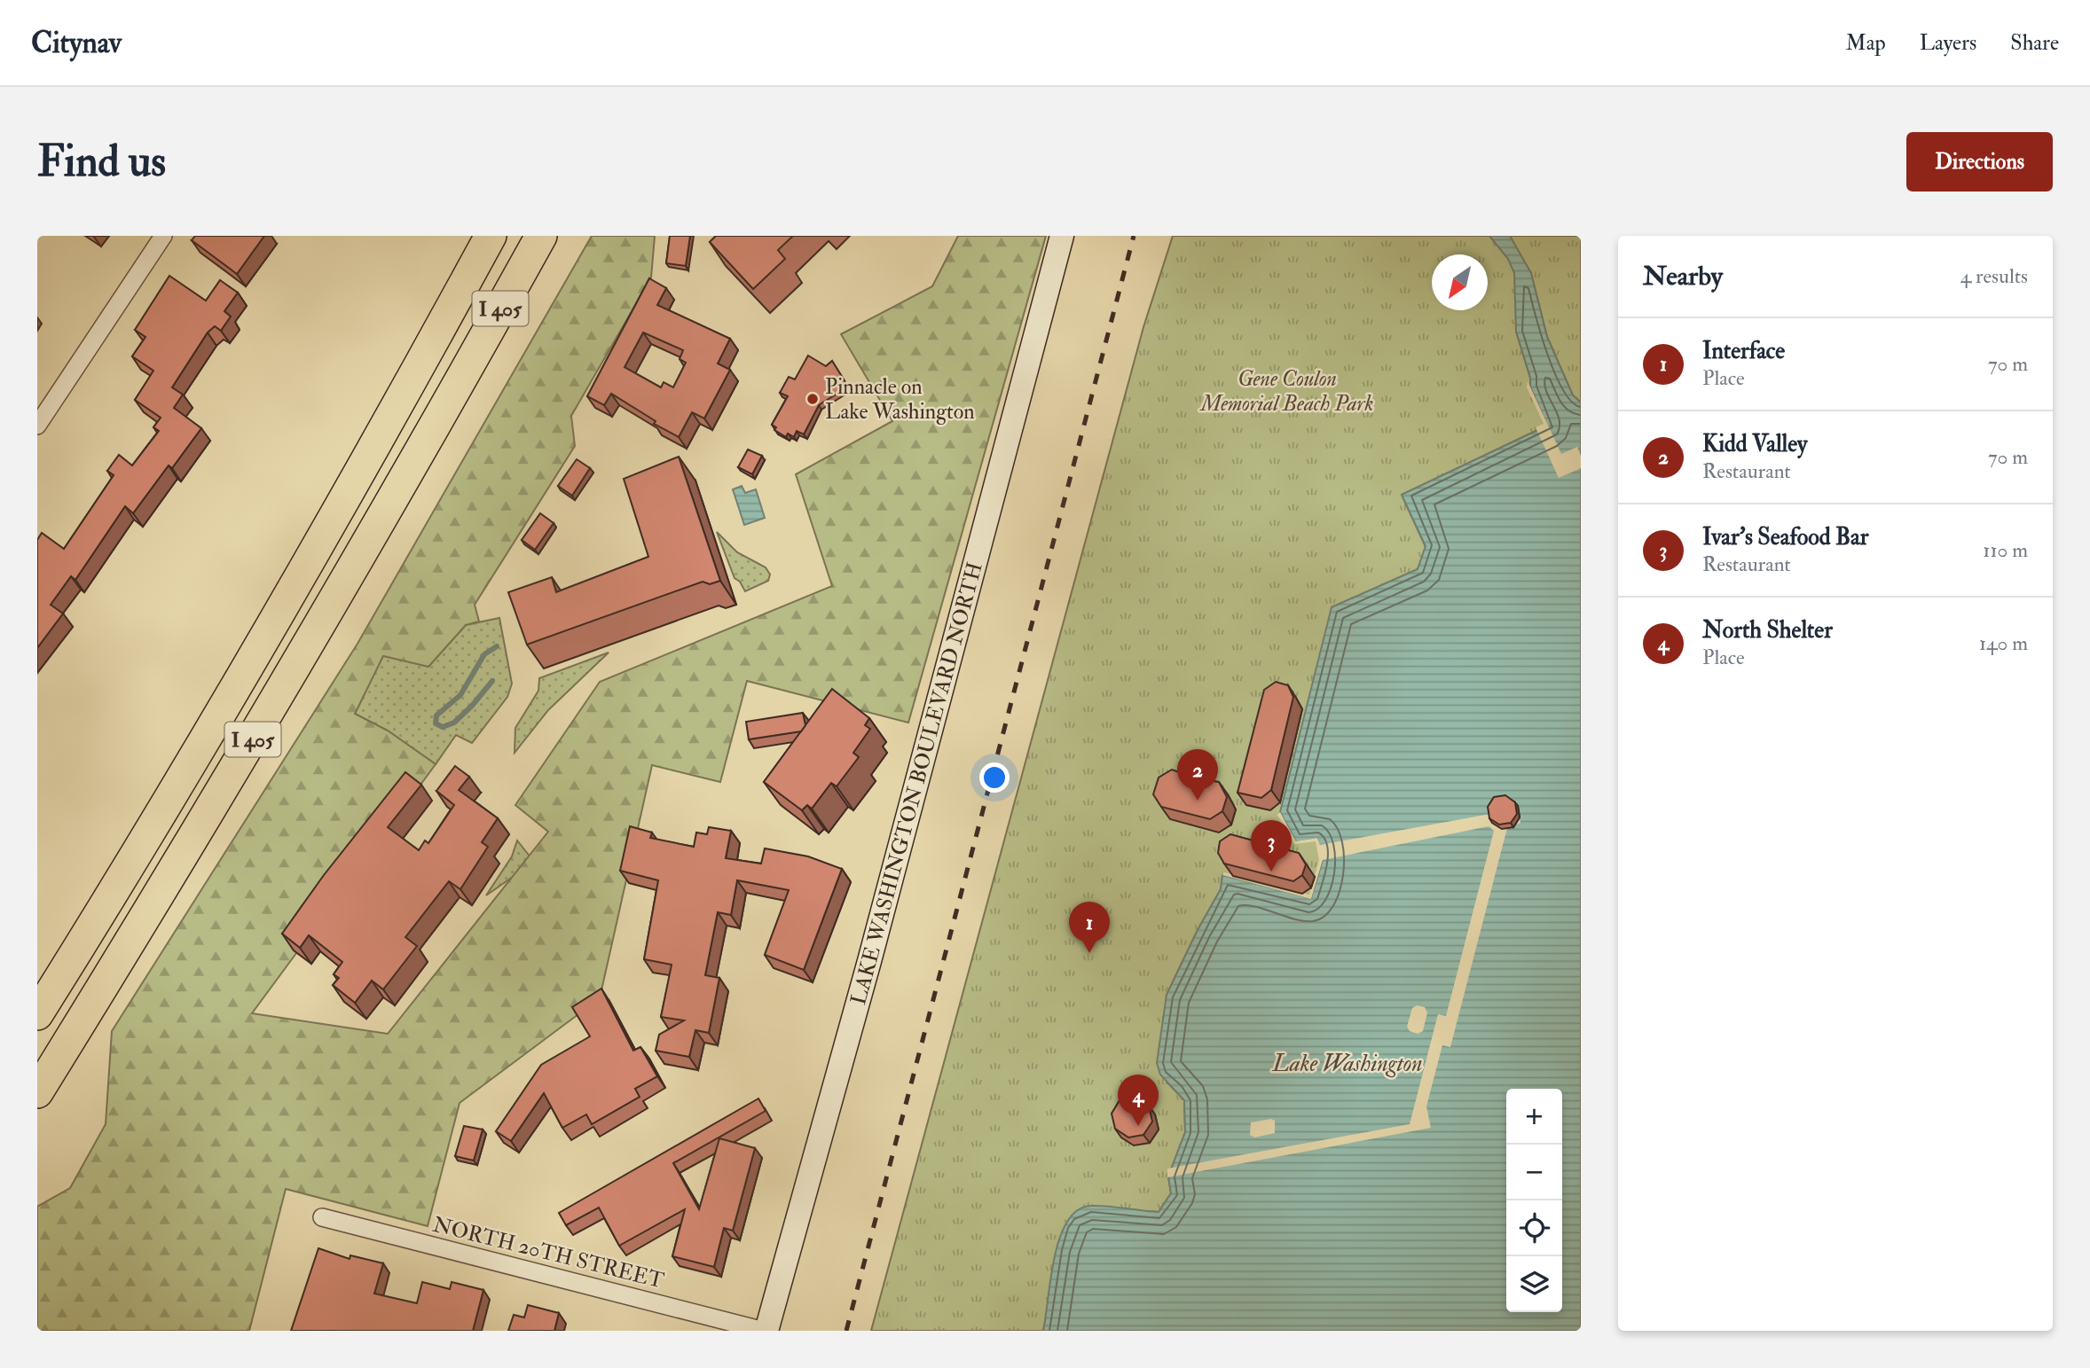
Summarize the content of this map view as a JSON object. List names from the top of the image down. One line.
{"streets":{"highway":["I 405"],"street":["LAKE WASHINGTON BOULEVARD NORTH","NORTH 20TH STREET"]},"crossings":[["LAKE WASHINGTON BOULEVARD NORTH","NORTH 20TH STREET"]],"water":["Lake Washington"],"parks":["Gene Coulon Memorial Beach Park"],"places":["Pinnacle on Lake Washington"],"north":"bottom left","page":{"header":"Citynav","nav":["Map","Layers","Share"],"buttons":"Directions","title":"Find us","heading":["Nearby","4 results"],"list":[{"mark":"1","name":"Interface","note":"Place","value":"70 m"},{"mark":"2","name":"Kidd Valley","note":"Restaurant","value":"70 m"},{"mark":"3","name":"Ivar's Seafood Bar","note":"Restaurant","value":"110 m"},{"mark":"4","name":"North Shelter","note":"Place","value":"140 m"}],"pins":["2","3","1","4"],"map_buttons":["+","−"]}}
